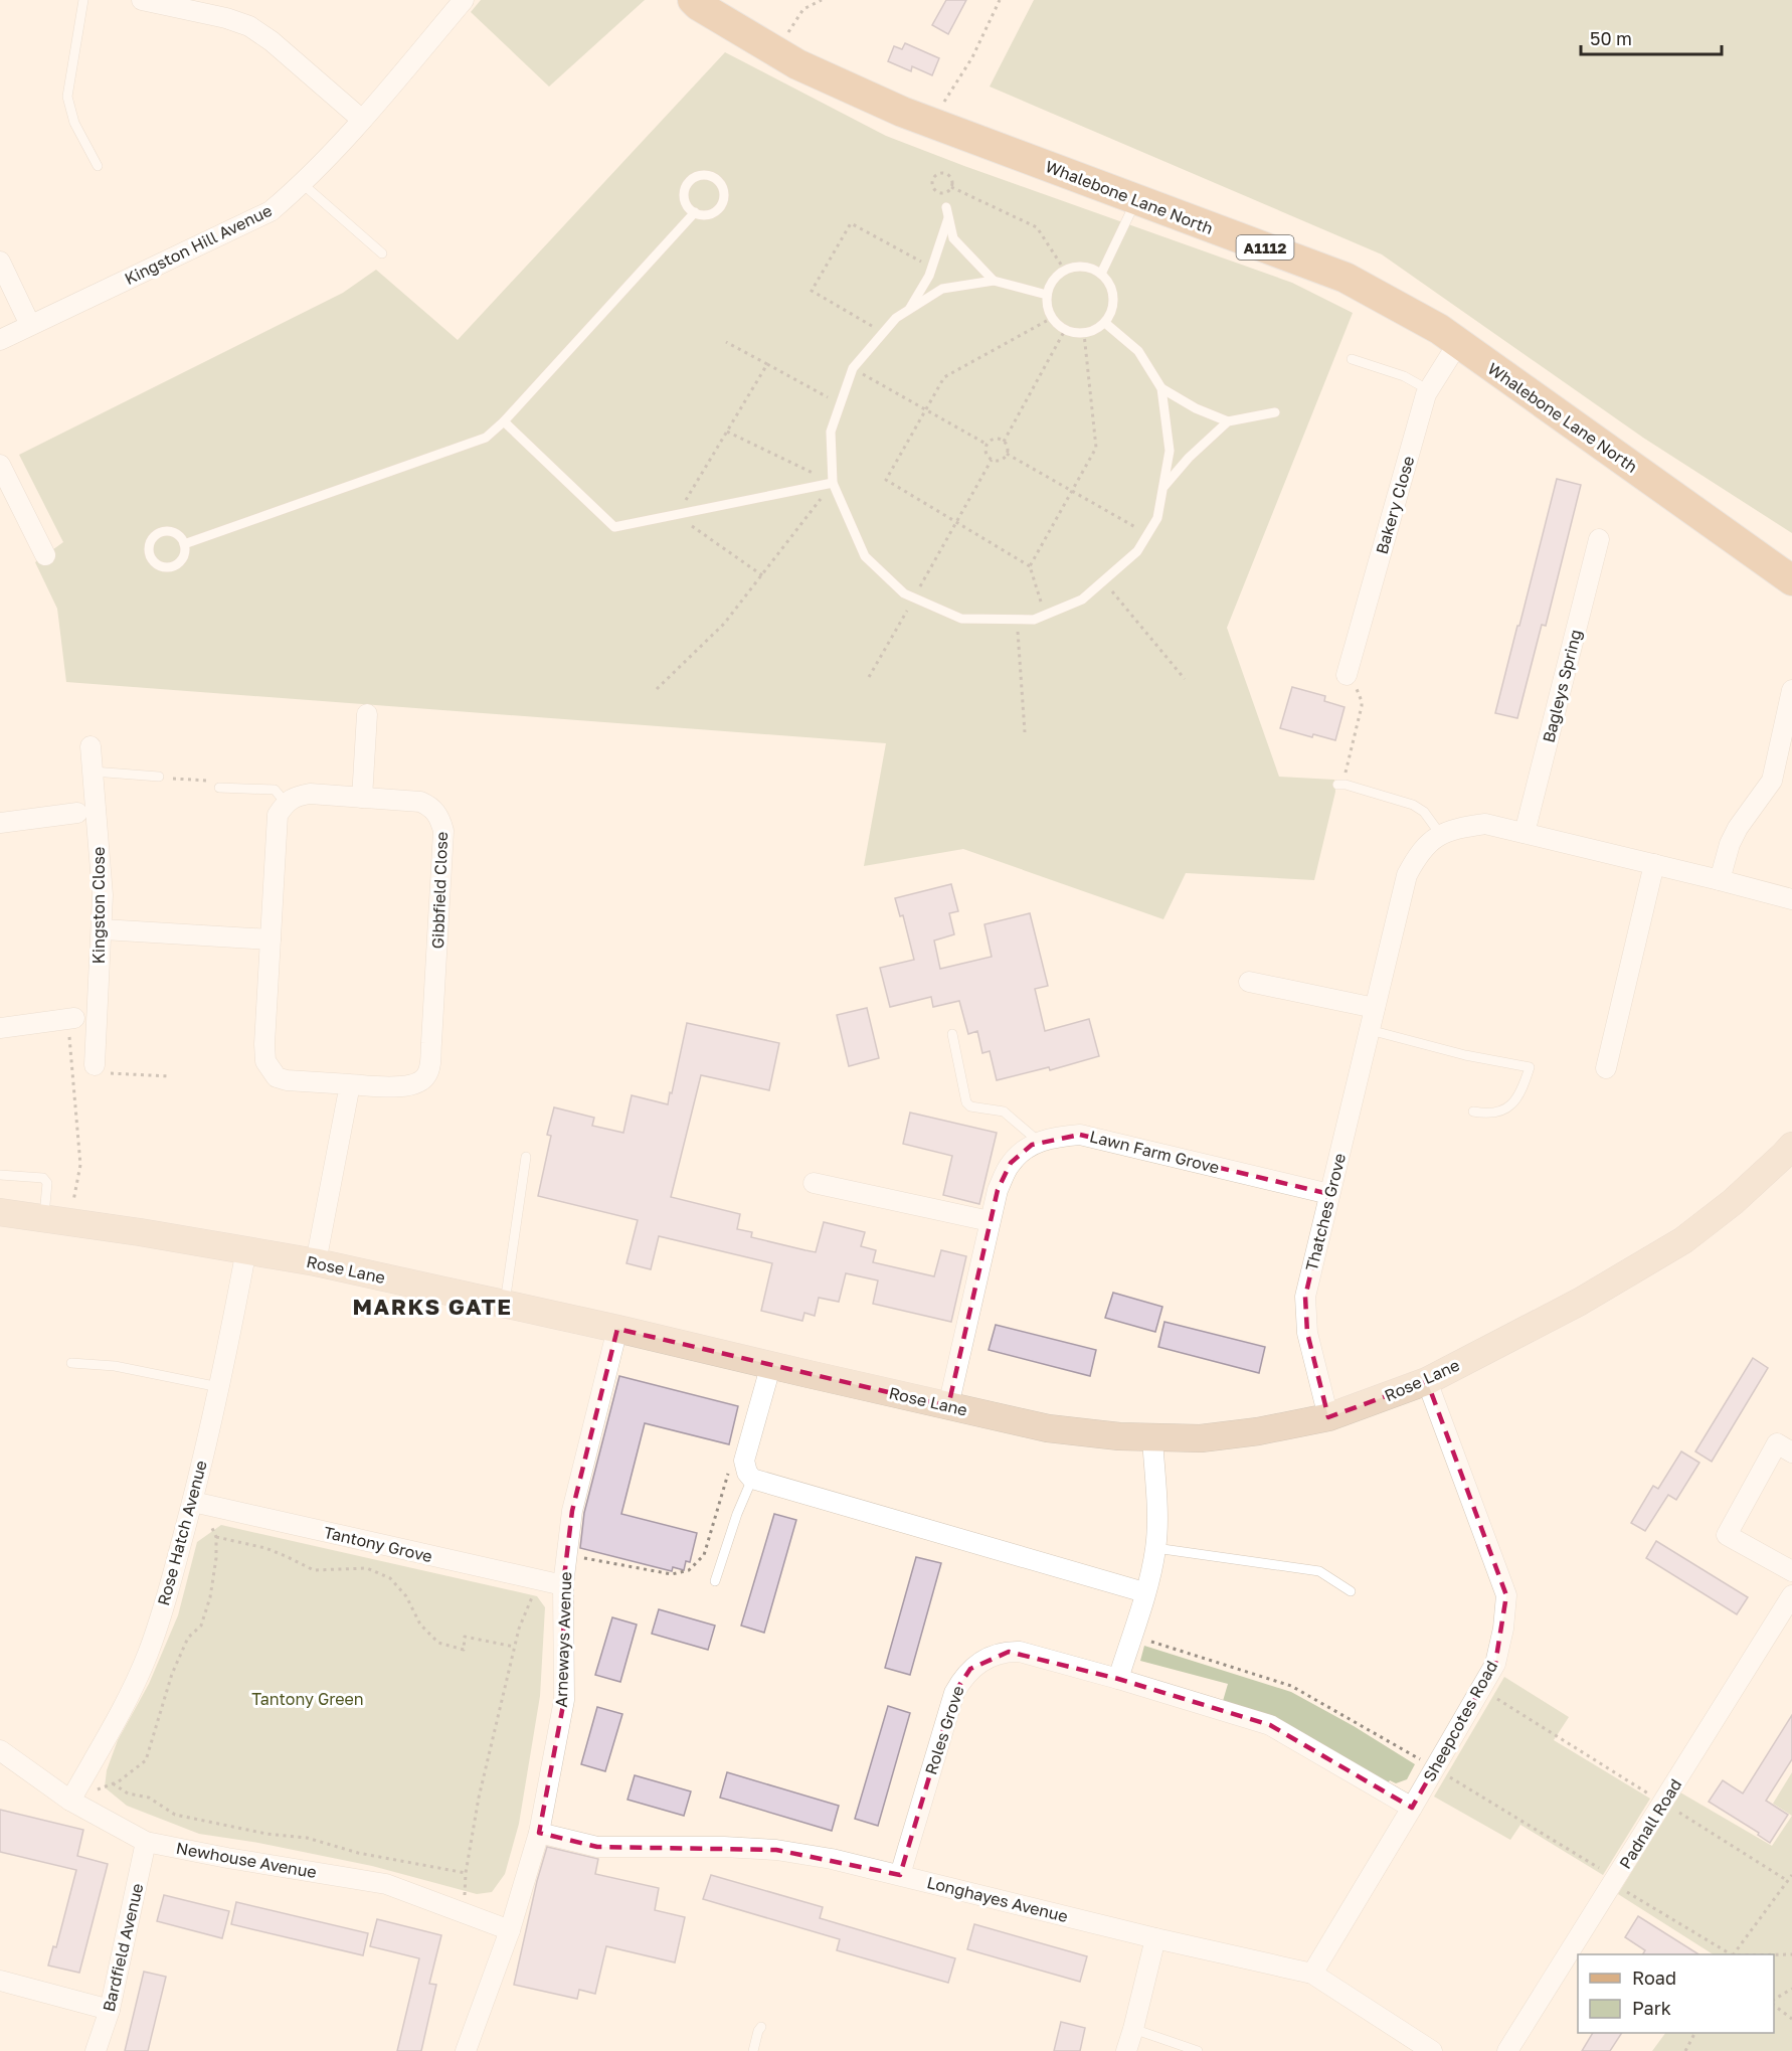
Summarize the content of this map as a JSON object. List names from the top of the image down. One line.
{"streets":{"main road":["Whalebone Lane North","A1112"],"street":["Kingston Hill Avenue","Bakery Close","Bagleys Spring","Gibbfield Close","Kingston Close","Lawn Farm Grove","Thatches Grove","Rose Lane","Rose Hatch Avenue","Tantony Grove","Arneways Avenue","Sheepcotes Road","Roles Grove","Padnall Road","Newhouse Avenue","Longhayes Avenue","Bardfield Avenue"]},"crossings":[["Whalebone Lane North","Bakery Close"],["Bagleys Spring","Thatches Grove"],["Lawn Farm Grove","Thatches Grove"],["Lawn Farm Grove","Rose Lane"],["Thatches Grove","Rose Lane"],["Rose Lane","Rose Hatch Avenue"],["Rose Lane","Arneways Avenue"],["Rose Lane","Sheepcotes Road"],["Rose Hatch Avenue","Tantony Grove"],["Rose Hatch Avenue","Newhouse Avenue"],["Tantony Grove","Arneways Avenue"],["Arneways Avenue","Newhouse Avenue"],["Arneways Avenue","Longhayes Avenue"],["Sheepcotes Road","Roles Grove"],["Sheepcotes Road","Longhayes Avenue"],["Roles Grove","Longhayes Avenue"],["Newhouse Avenue","Bardfield Avenue"]],"districts":["MARKS GATE"],"parks":["Tantony Green"],"legend":["Road","Park"],"scale_bar":"50 m"}
